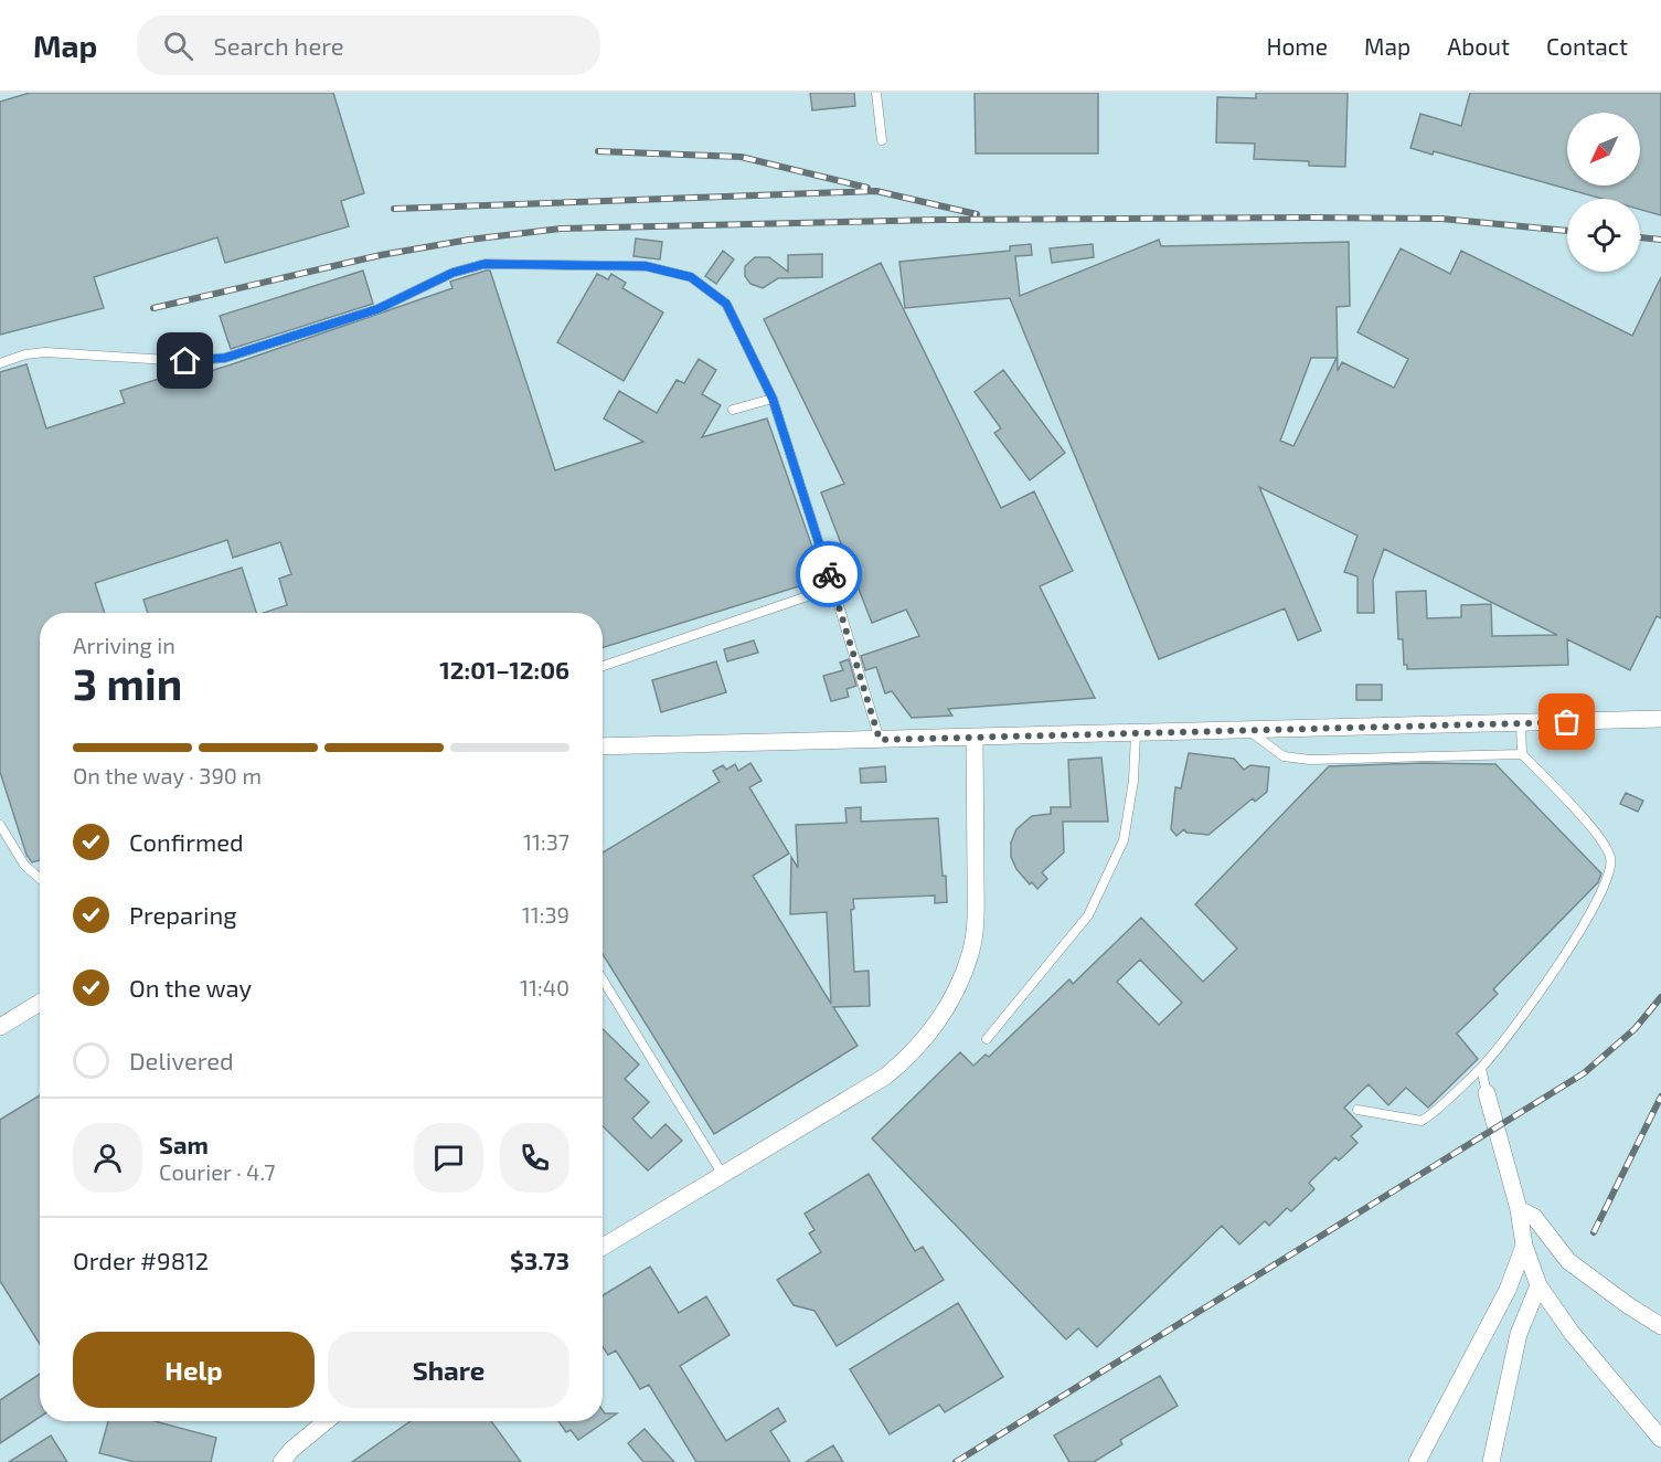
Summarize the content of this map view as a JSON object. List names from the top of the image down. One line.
{"north":"bottom left","page":{"header":"Map","search":"Search here","nav":["Home","Map","About","Contact"],"heading":["3 min","Arriving in","12:01–12:06"],"panel":["Sam","Courier · 4.7","Order #9812","$3.73"],"bar":"On the way · 390 m","list":[["Confirmed","11:37"],["Preparing","11:39"],["On the way","11:40"],"Delivered"],"buttons":["Help","Share"]}}
